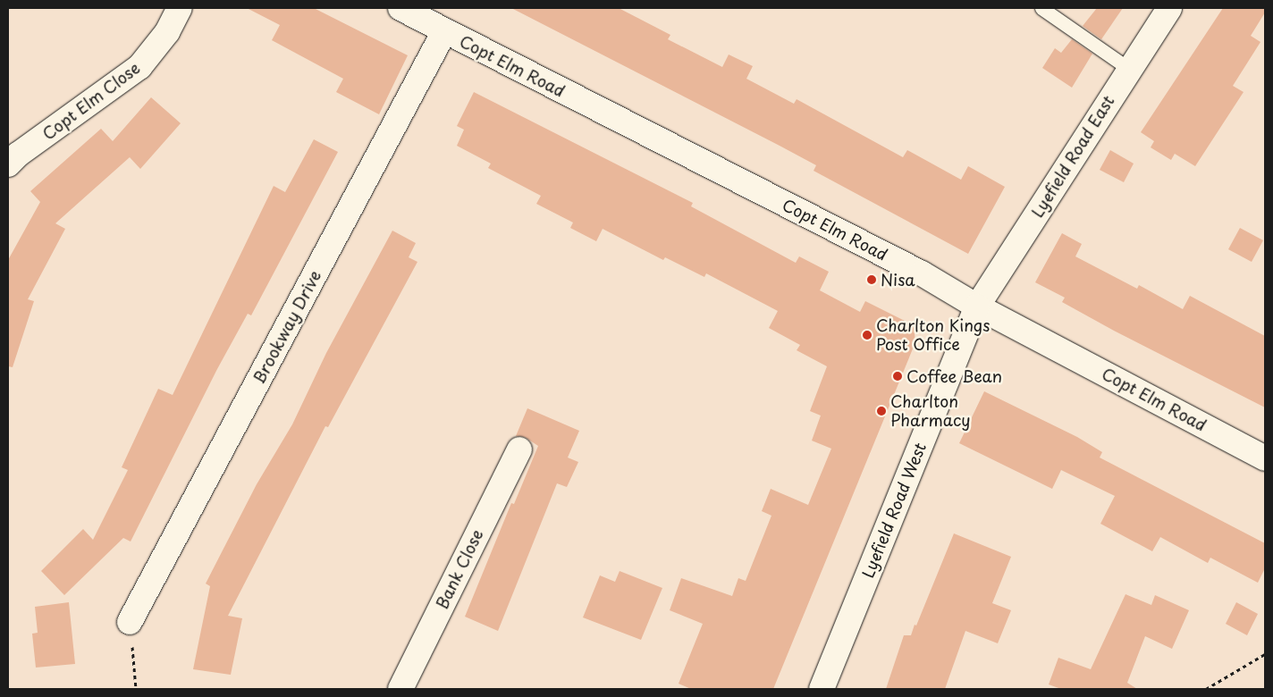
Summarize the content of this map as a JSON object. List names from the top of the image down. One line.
{"streets":{"street":["Copt Elm Road","Copt Elm Close","Lyefield Road East","Brookway Drive","Lyefield Road West","Bank Close"]},"crossings":[["Copt Elm Road","Lyefield Road East"],["Copt Elm Road","Brookway Drive"],["Copt Elm Road","Lyefield Road West"],["Lyefield Road East","Lyefield Road West"]],"places":["Nisa","Charlton Kings Post Office","Coffee Bean","Charlton Pharmacy"]}
